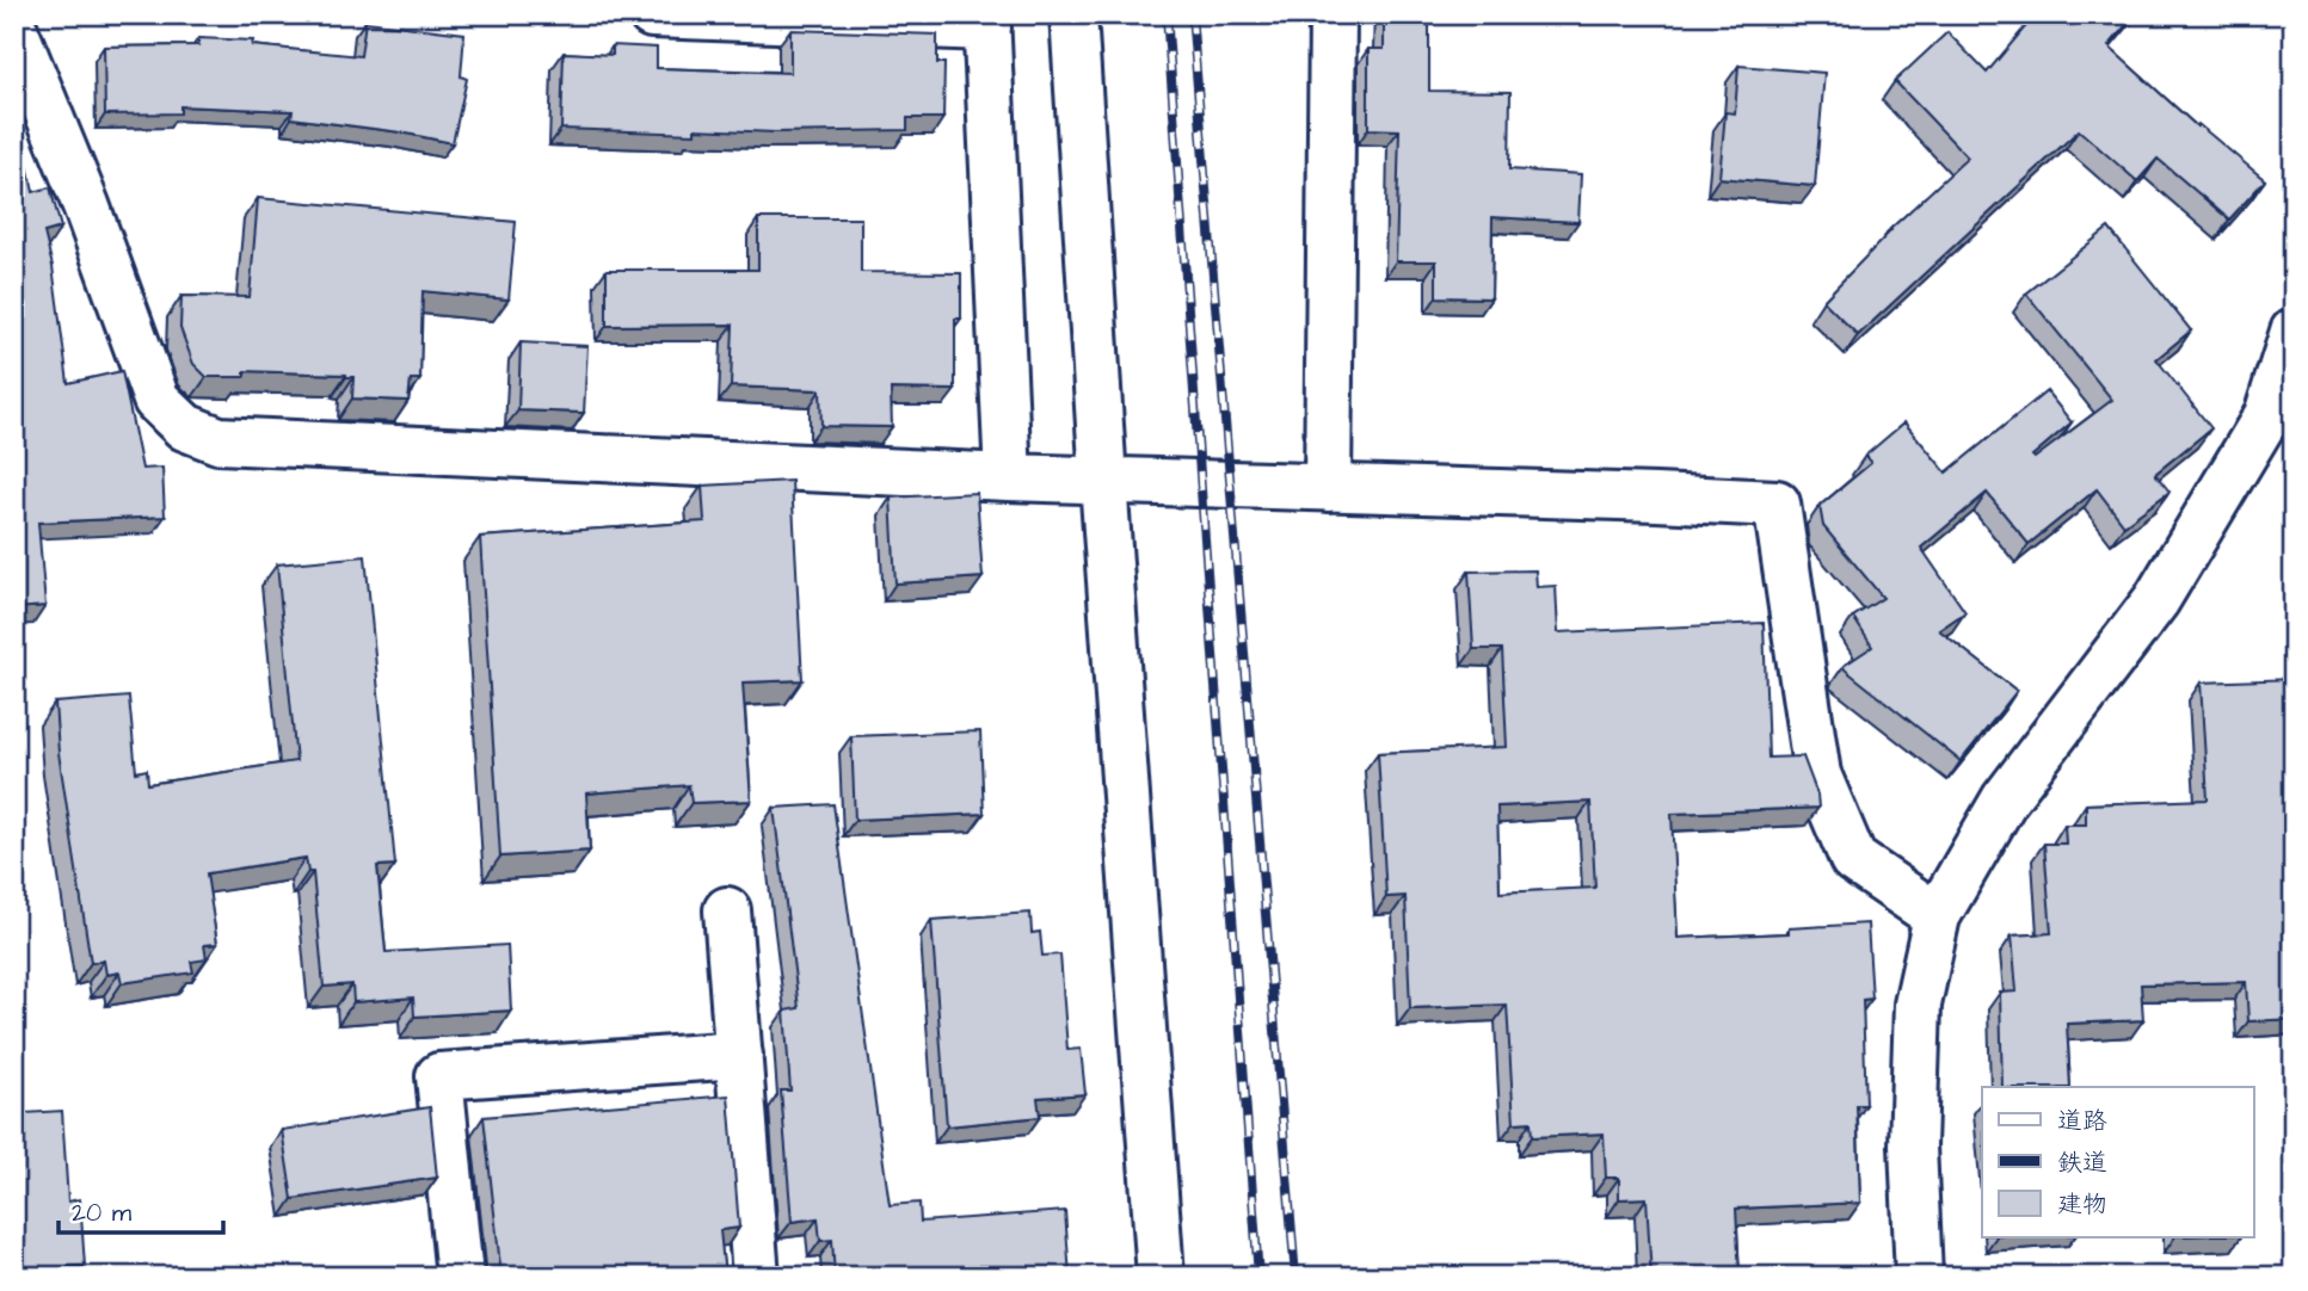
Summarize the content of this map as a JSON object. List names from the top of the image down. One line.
{"legend":["道路","鉄道","建物"],"scale_bar":"20 m"}
